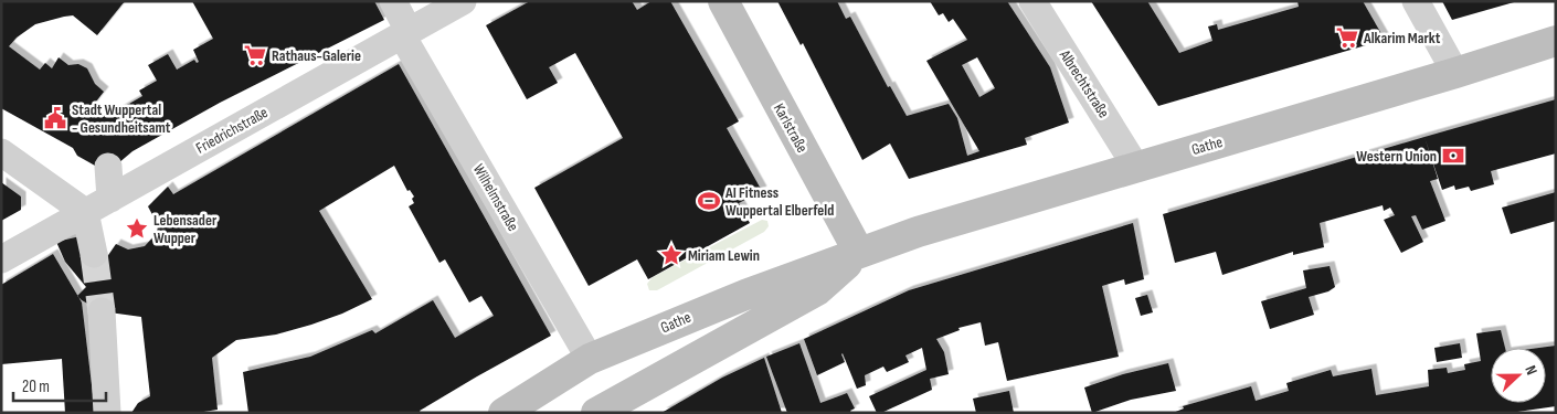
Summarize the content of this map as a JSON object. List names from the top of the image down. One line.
{"streets":{"main road":["Karlstraße","Gathe"],"street":["Albrechtstraße","Friedrichstraße","Wilhelmstraße"]},"crossings":[["Albrechtstraße","Gathe"],["Karlstraße","Gathe"],["Friedrichstraße","Wilhelmstraße"],["Gathe","Wilhelmstraße"]],"places":{"supermarket":["Alkarim Markt","Rathaus-Galerie"],"public building":["Stadt Wuppertal - Gesundheitsamt"],"bank":["Western Union"],"sports":["AI Fitness Wuppertal Elberfeld"],"place":["Lebensader Wupper","Miriam Lewin"]},"scale_bar":"20 m","north":"right"}
